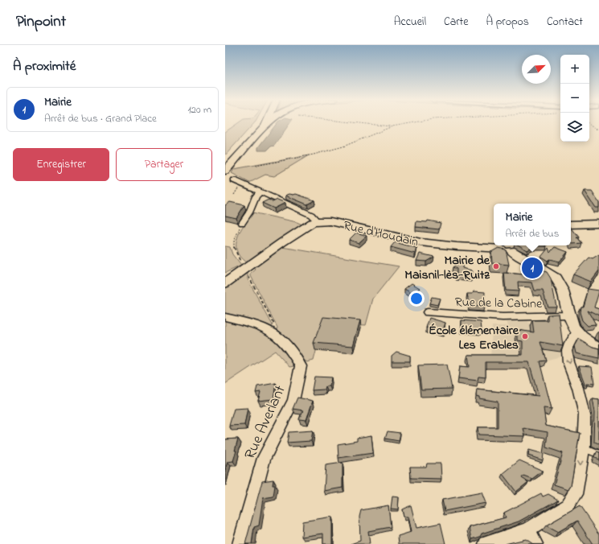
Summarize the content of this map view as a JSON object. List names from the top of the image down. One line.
{"streets":{"street":["Rue d'Houdain","Rue de la Cabine","Rue Averlant"]},"places":["Mairie de Maisnil-lès-Ruitz","École élémentaire Les Erables"],"north":"top right","page":{"header":"Pinpoint","nav":["Accueil","Carte","À propos","Contact"],"heading":"À proximité","map_buttons":["+","−"],"list":[{"mark":"1","name":"Mairie","note":"Arrêt de bus · Grand Place","value":"120 m"}],"buttons":["Enregistrer","Partager"],"popup":["Mairie","Arrêt de bus"],"pins":"1"}}
